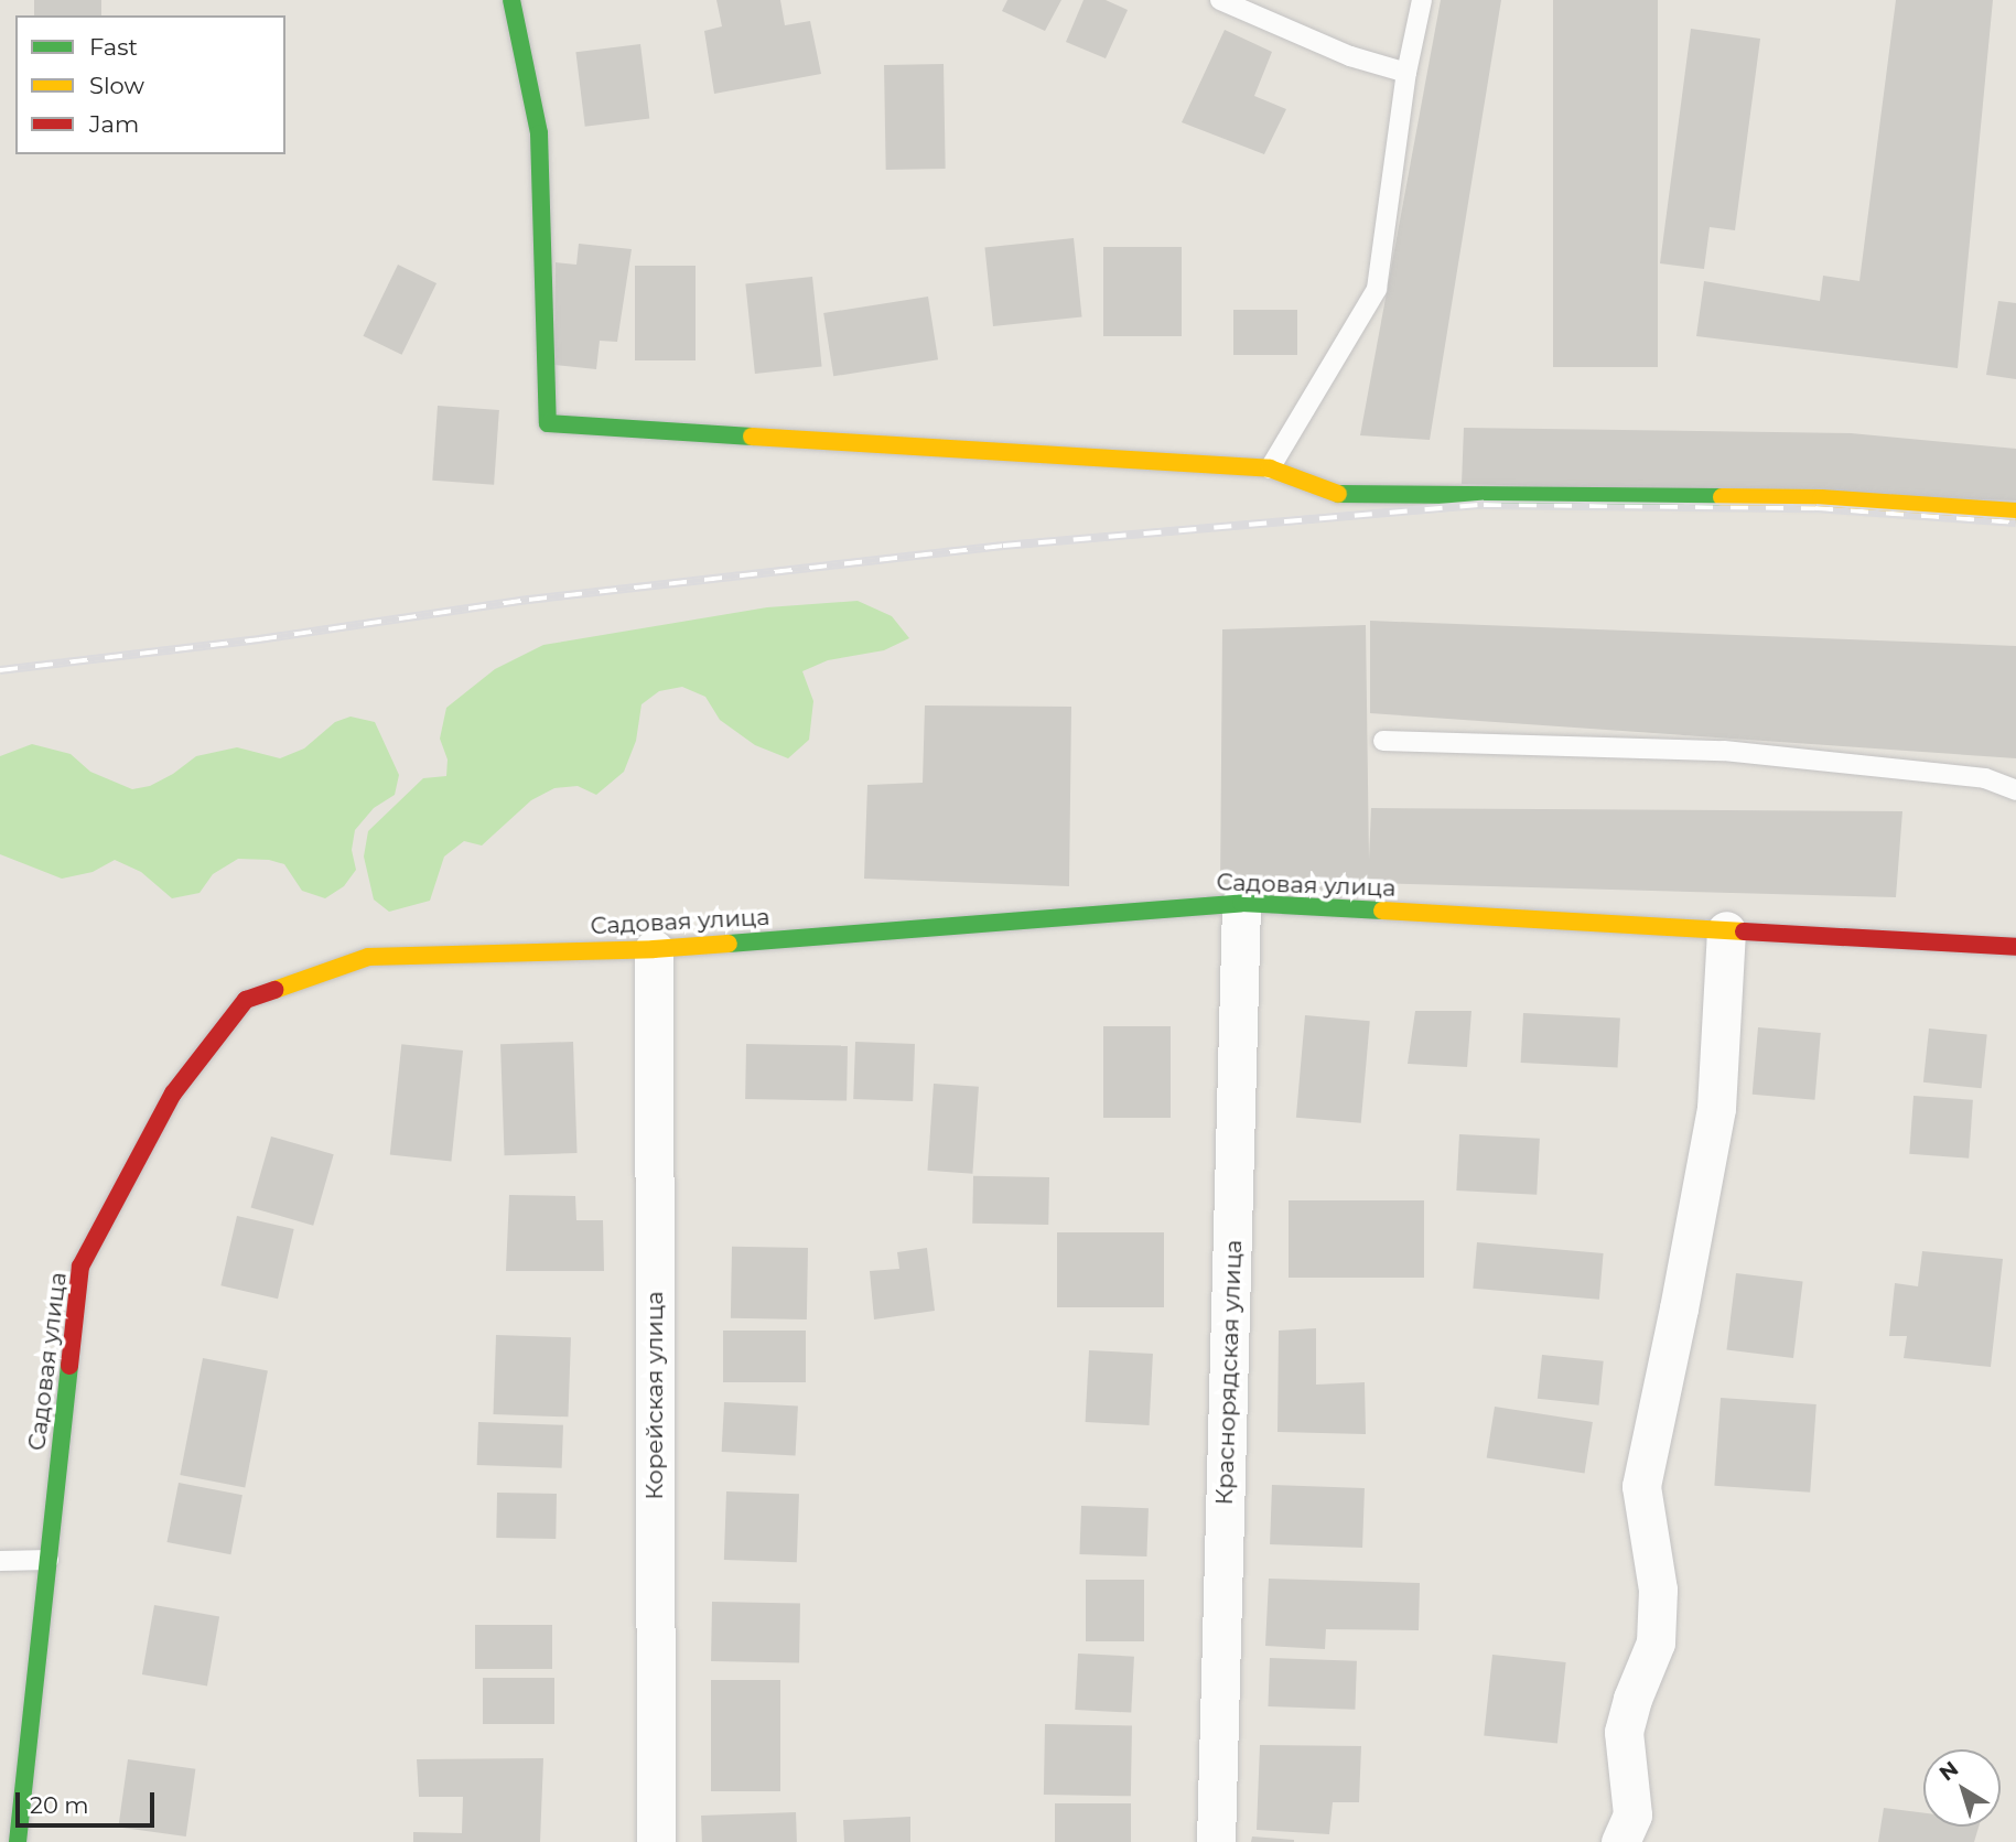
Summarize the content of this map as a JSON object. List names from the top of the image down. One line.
{"streets":{"street":["Садовая улица","Краснорядская улица","Корейская улица"]},"crossings":[["Садовая улица","Краснорядская улица"],["Садовая улица","Корейская улица"]],"legend":["Fast","Slow","Jam"],"scale_bar":"20 m","north":"top left"}
